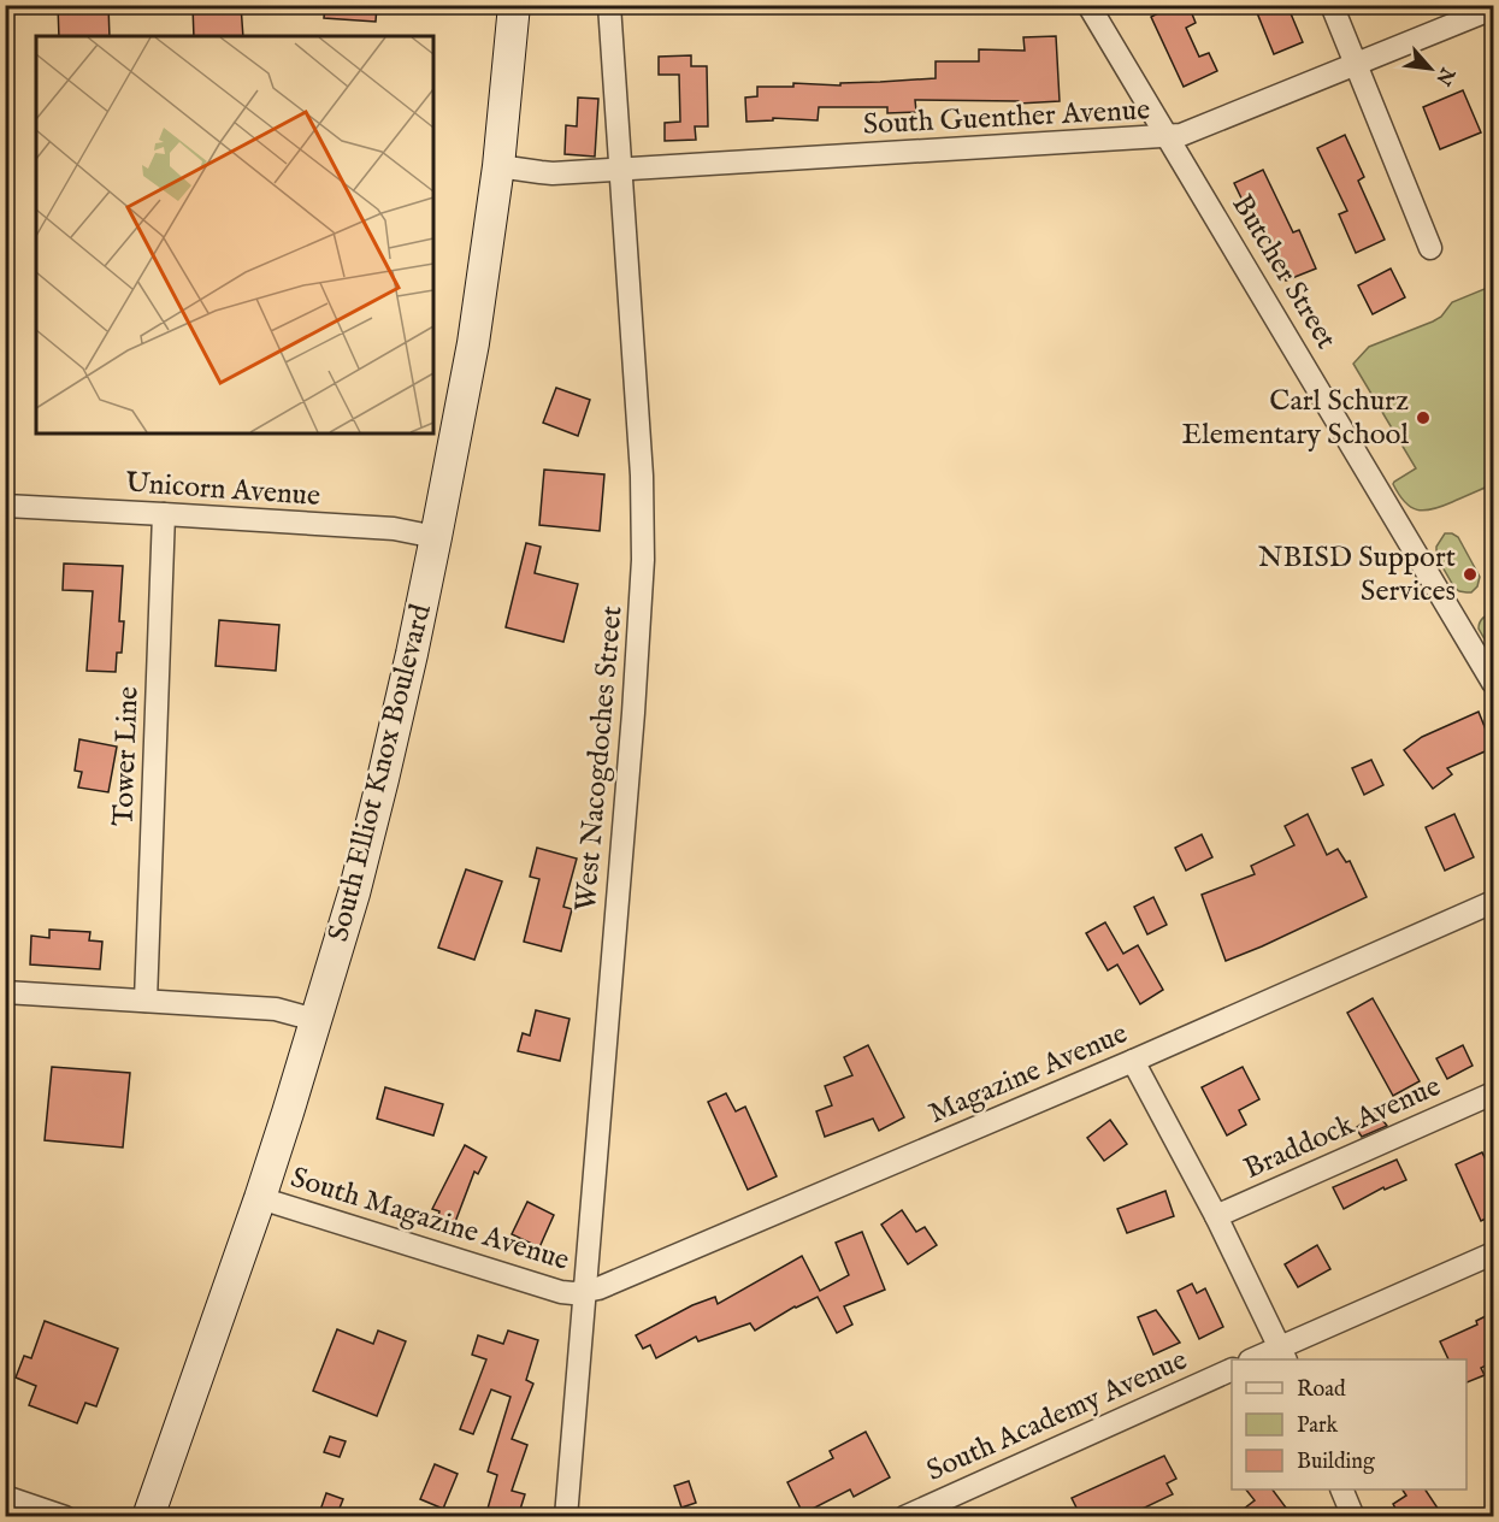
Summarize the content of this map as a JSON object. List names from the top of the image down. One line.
{"streets":{"main road":["South Elliot Knox Boulevard"],"street":["South Guenther Avenue","Butcher Street","Unicorn Avenue","Tower Line","West Nacogdoches Street","Magazine Avenue","Braddock Avenue","South Magazine Avenue","South Academy Avenue"]},"crossings":[["South Guenther Avenue","Butcher Street"],["South Guenther Avenue","West Nacogdoches Street"],["South Guenther Avenue","South Elliot Knox Boulevard"],["Unicorn Avenue","Tower Line"],["Unicorn Avenue","South Elliot Knox Boulevard"],["West Nacogdoches Street","Magazine Avenue"],["West Nacogdoches Street","South Magazine Avenue"],["South Elliot Knox Boulevard","South Magazine Avenue"],["Magazine Avenue","South Magazine Avenue"]],"places":["Carl Schurz Elementary School","NBISD Support Services"],"legend":["Road","Park","Building"],"north":"bottom right"}
